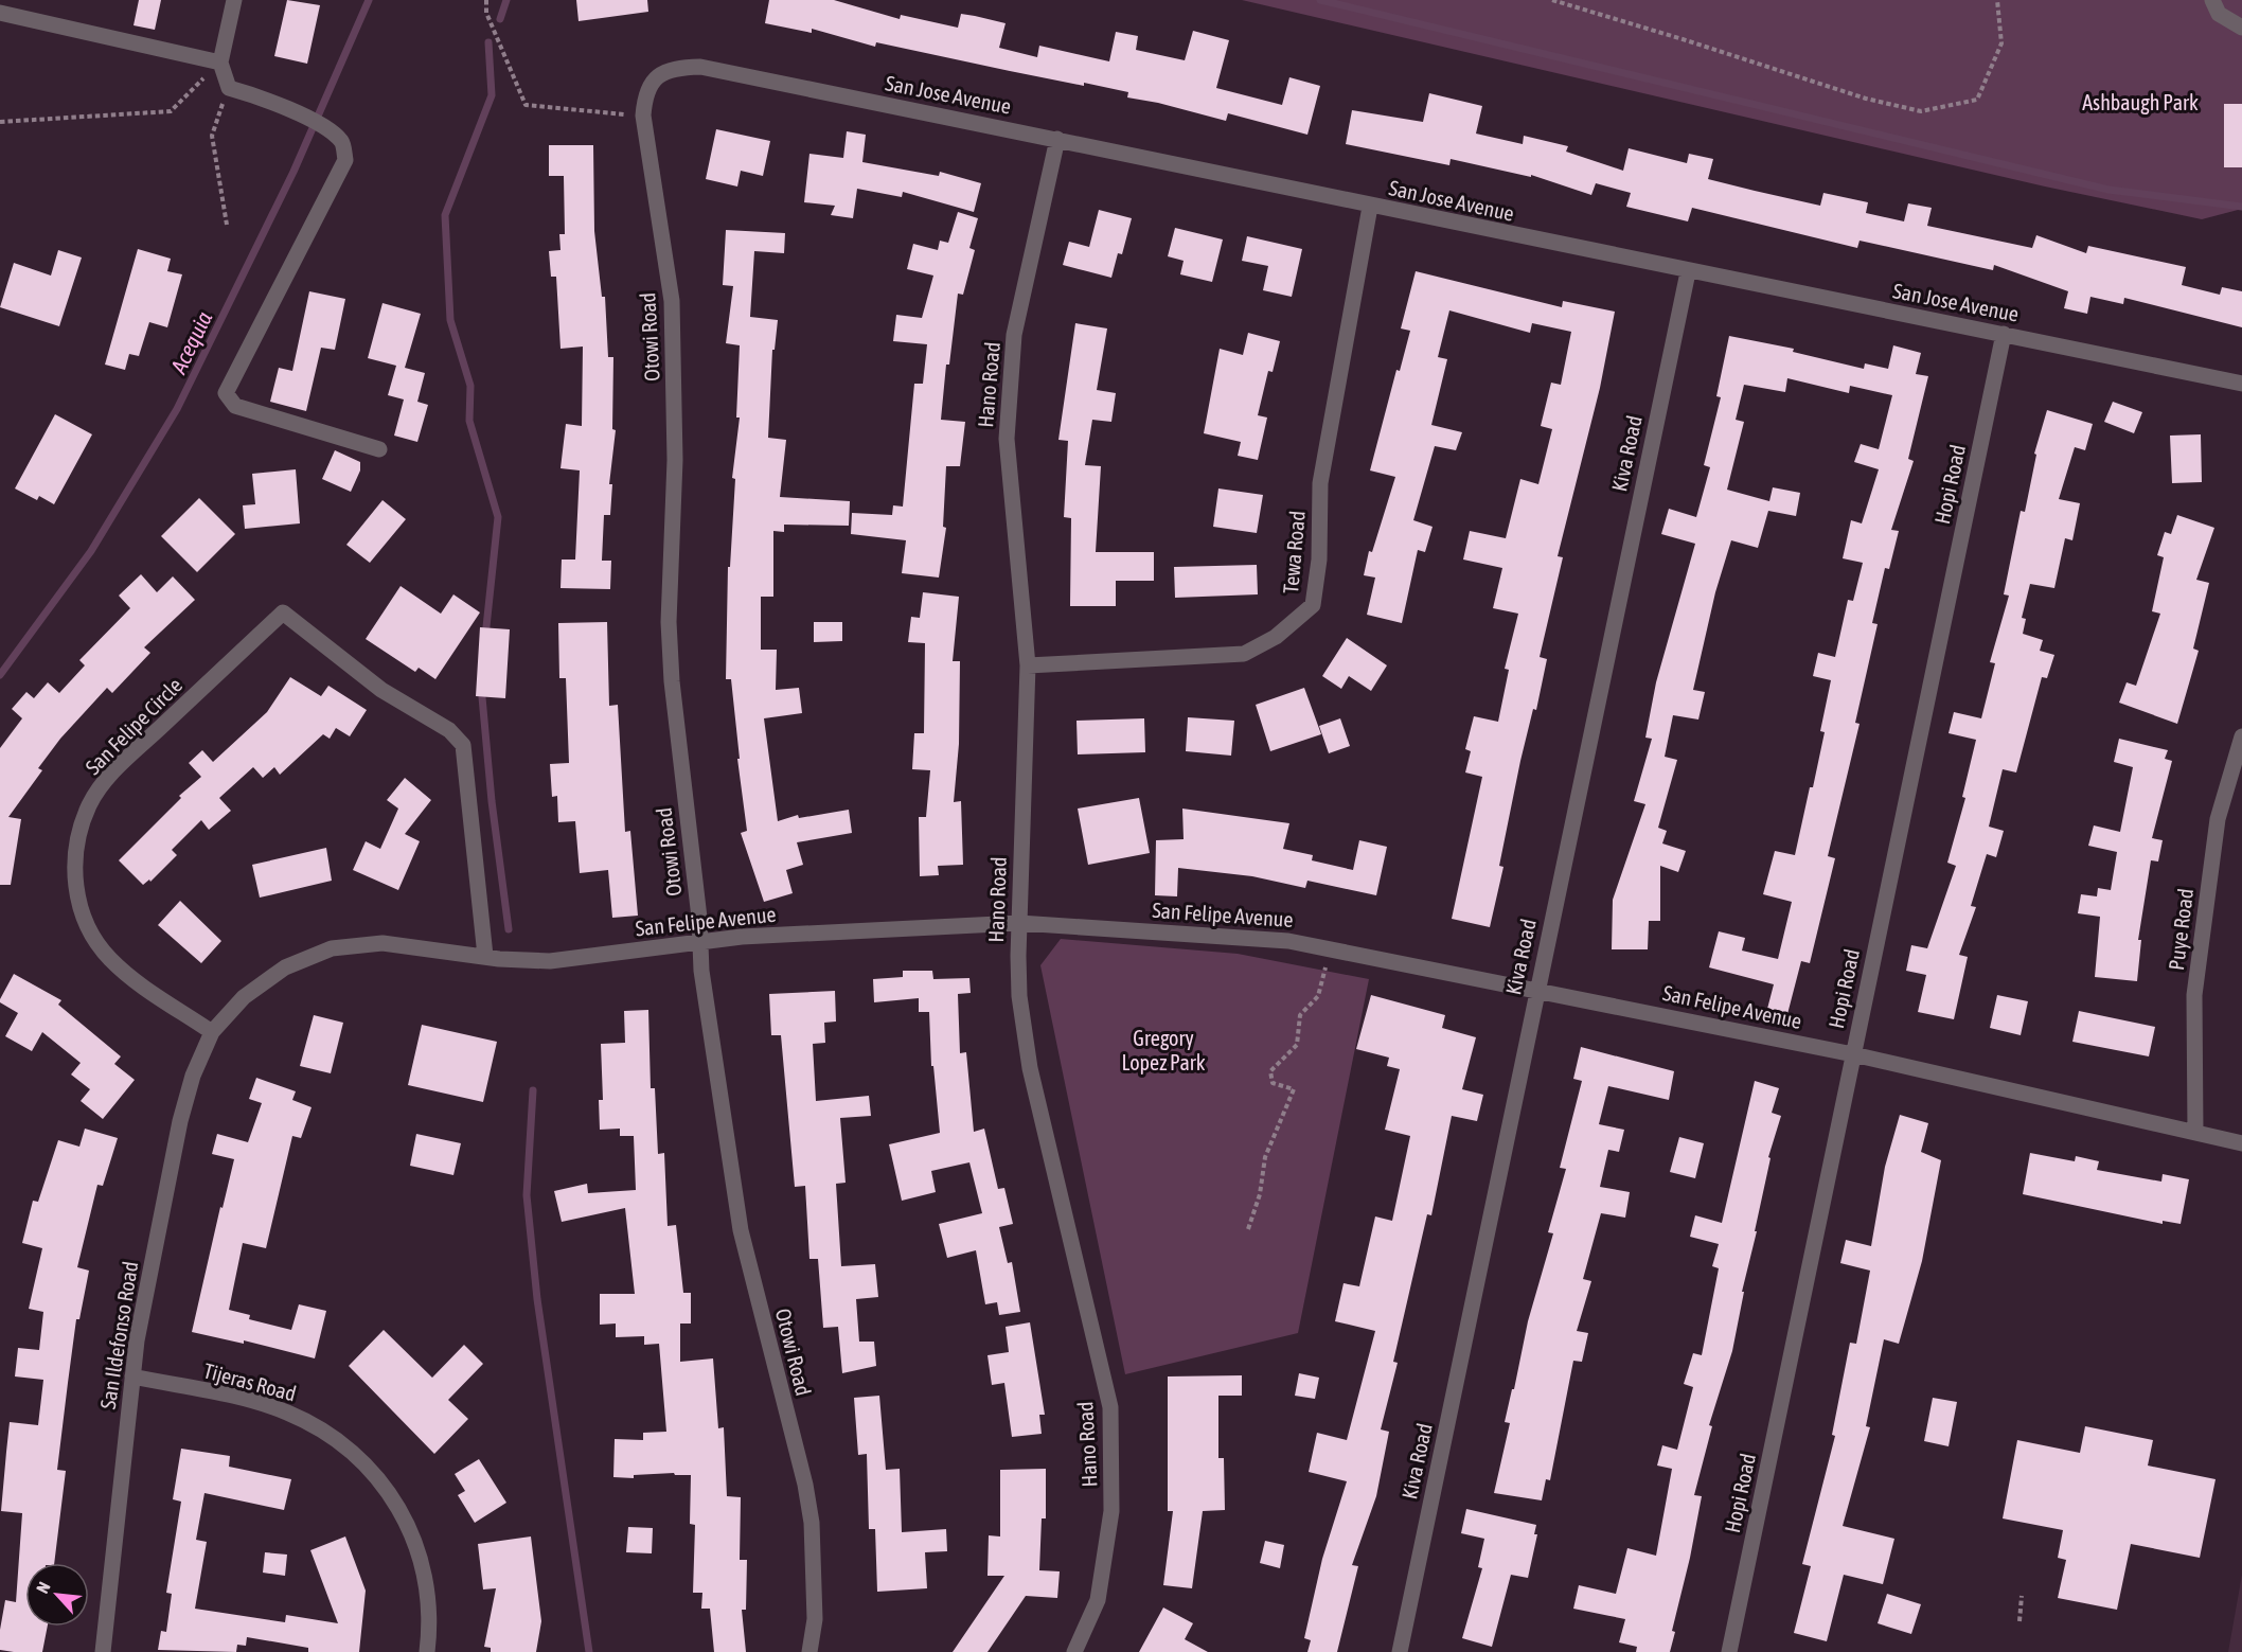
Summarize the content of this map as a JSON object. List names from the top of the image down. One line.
{"streets":{"street":["San Jose Avenue","Otowi Road","Hano Road","Kiva Road","Hopi Road","Tewa Road","San Felipe Circle","San Felipe Avenue","Puye Road","San Ildefonso Road","Tijeras Road"]},"crossings":[["San Jose Avenue","Otowi Road"],["San Jose Avenue","Hano Road"],["San Jose Avenue","Kiva Road"],["San Jose Avenue","Hopi Road"],["San Jose Avenue","Tewa Road"],["Otowi Road","San Felipe Avenue"],["Hano Road","Tewa Road"],["Hano Road","San Felipe Avenue"],["Kiva Road","San Felipe Avenue"],["Hopi Road","San Felipe Avenue"],["San Felipe Circle","San Felipe Avenue"],["San Felipe Circle","San Ildefonso Road"],["San Felipe Avenue","Puye Road"],["San Felipe Avenue","San Ildefonso Road"],["San Ildefonso Road","Tijeras Road"]],"water":["Acequia"],"parks":["Ashbaugh Park","Gregory Lopez Park"],"north":"top left"}
